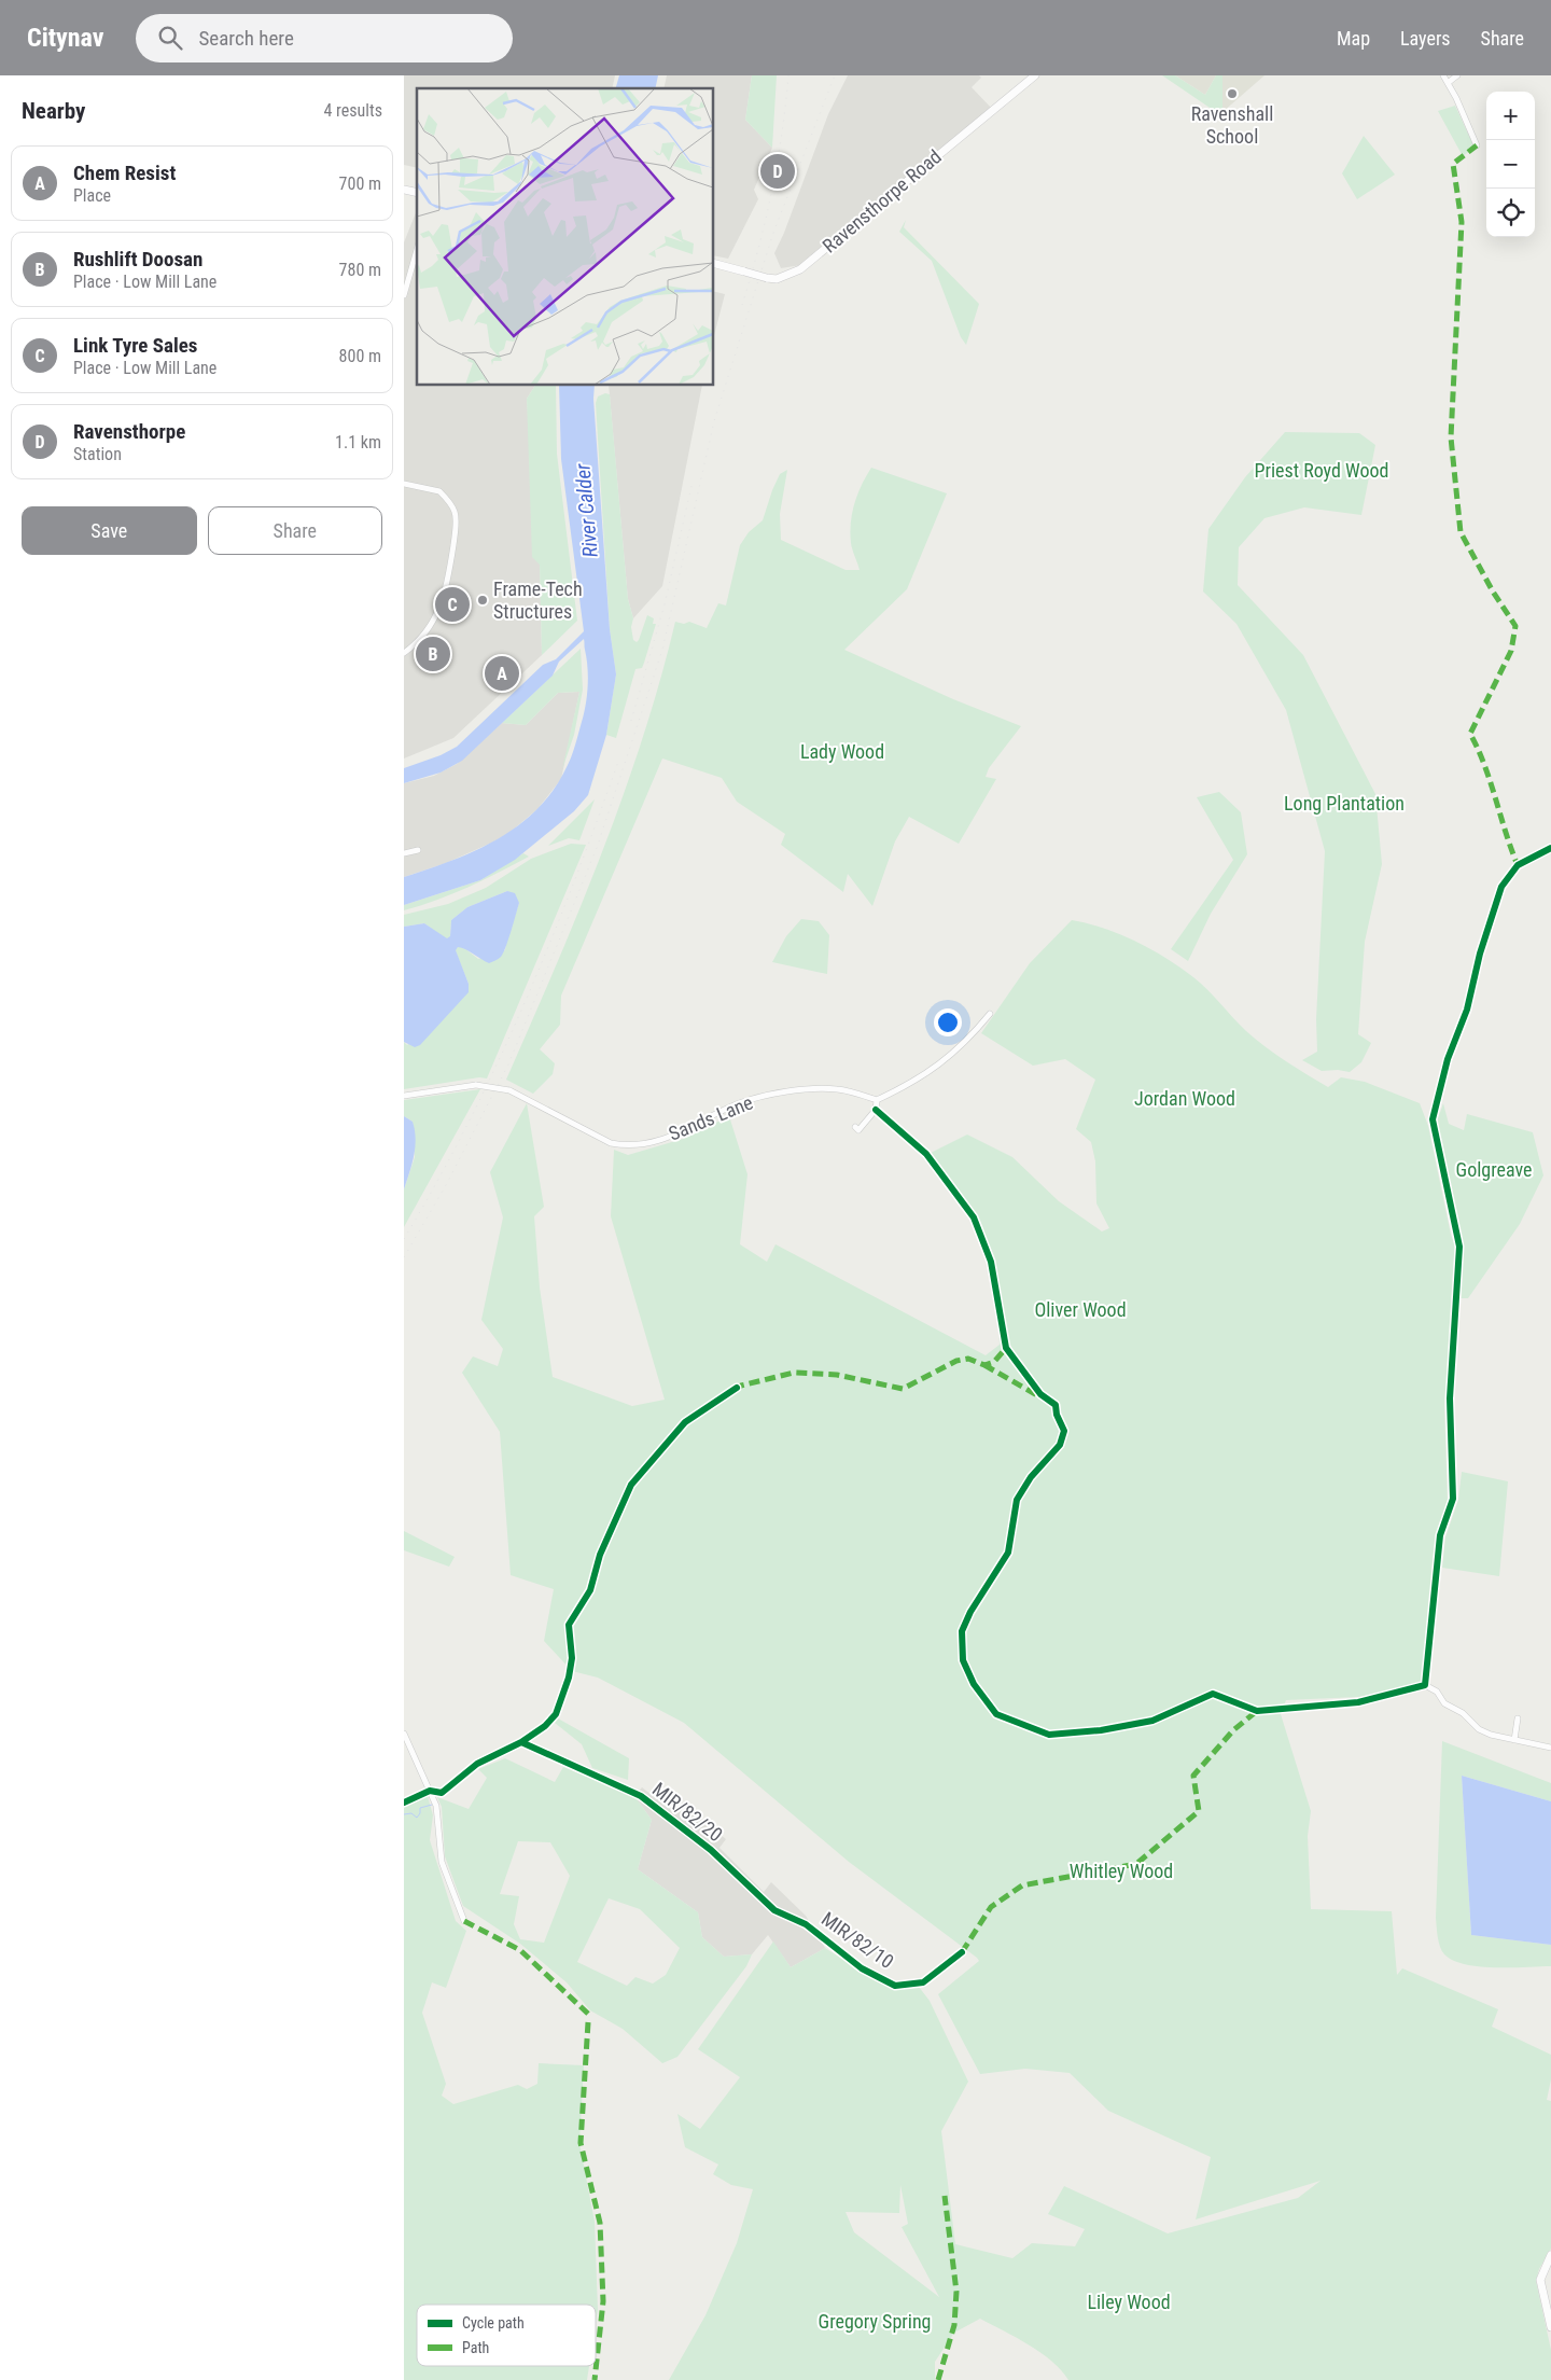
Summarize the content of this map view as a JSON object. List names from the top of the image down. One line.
{"streets":{"street":["Ravensthorpe Road","Sands Lane","MIR/82/20","MIR/82/10"]},"crossings":[["MIR/82/20","MIR/82/10"]],"water":["River Calder"],"parks":["Priest Royd Wood","Lady Wood","Long Plantation","Jordan Wood","Golgreave","Oliver Wood","Whitley Wood","Liley Wood","Gregory Spring"],"places":["Ravenshall School","Frame-Tech Structures"],"legend":["Cycle path","Path"],"page":{"header":"Citynav","search":"Search here","nav":["Map","Layers","Share"],"heading":["Nearby","4 results"],"map_buttons":["+","−"],"list":[{"mark":"A","name":"Chem Resist","note":"Place","value":"700 m"},{"mark":"B","name":"Rushlift Doosan","note":"Place · Low Mill Lane","value":"780 m"},{"mark":"C","name":"Link Tyre Sales","note":"Place · Low Mill Lane","value":"800 m"},{"mark":"D","name":"Ravensthorpe","note":"Station","value":"1.1 km"}],"pins":["D","C","B","A"],"buttons":["Save","Share"]}}
